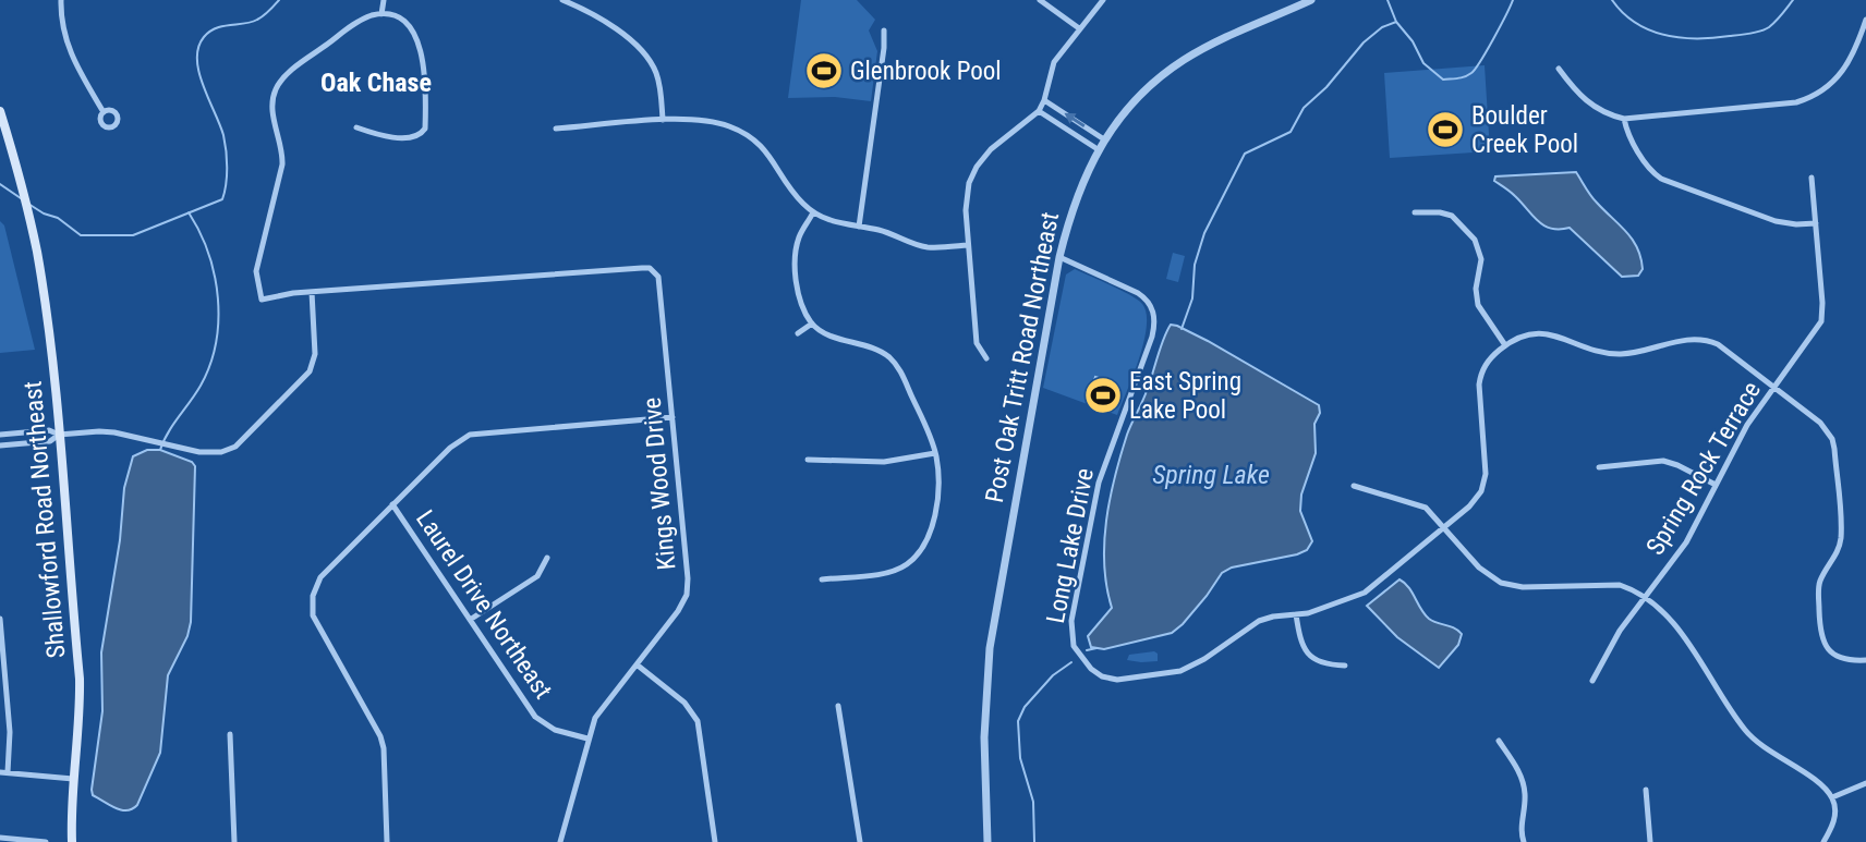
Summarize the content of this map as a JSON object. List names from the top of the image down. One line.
{"streets":{"main road":["Shallowford Road Northeast"],"street":["Post Oak Tritt Road Northeast","Spring Rock Terrace","Kings Wood Drive","Long Lake Drive","Laurel Drive Northeast"]},"crossings":[["Post Oak Tritt Road Northeast","Long Lake Drive"],["Kings Wood Drive","Laurel Drive Northeast"]],"districts":["Oak Chase"],"water":["Spring Lake"],"places":{"sports":["Glenbrook Pool","Boulder Creek Pool","East Spring Lake Pool"]}}
